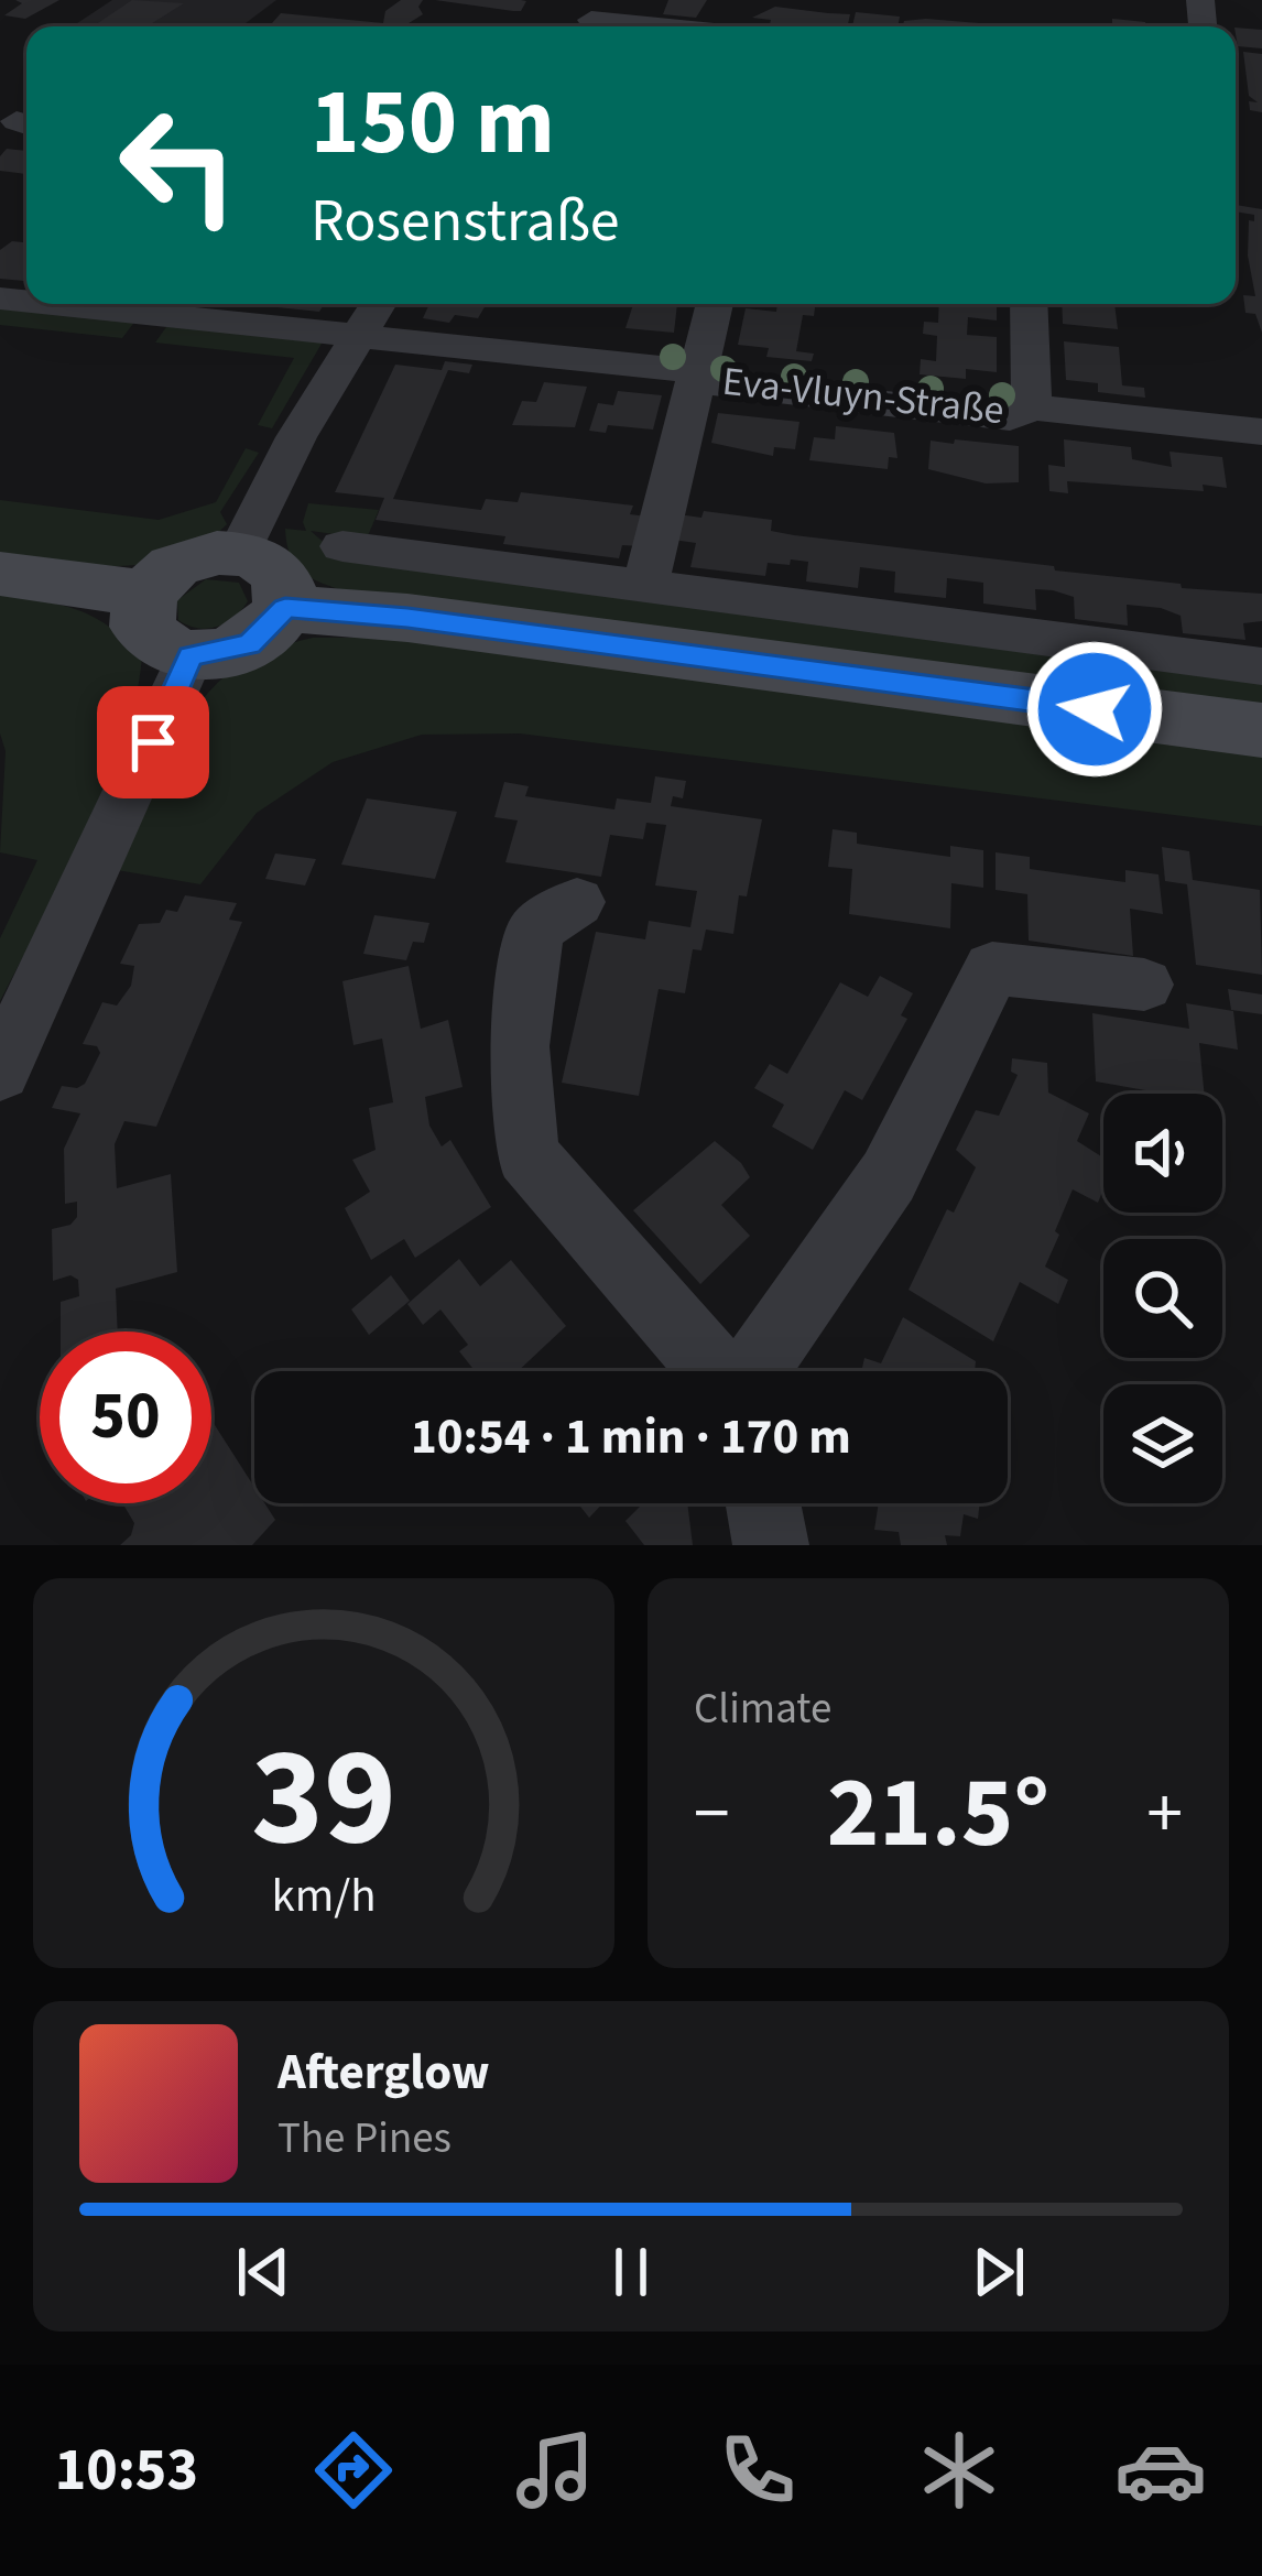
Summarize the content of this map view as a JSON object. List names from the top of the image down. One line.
{"streets":{"street":["Eva-Vluyn-Straße"]},"page":{"turn":["150 m","Rosenstraße"],"limit":"50","trip":"10:54 · 1 min · 170 m","tile":"Climate","heat":["−","21.5°","+"],"song":["Afterglow","The Pines"],"tabs":"10:53","gauge":["39","km/h"]}}
